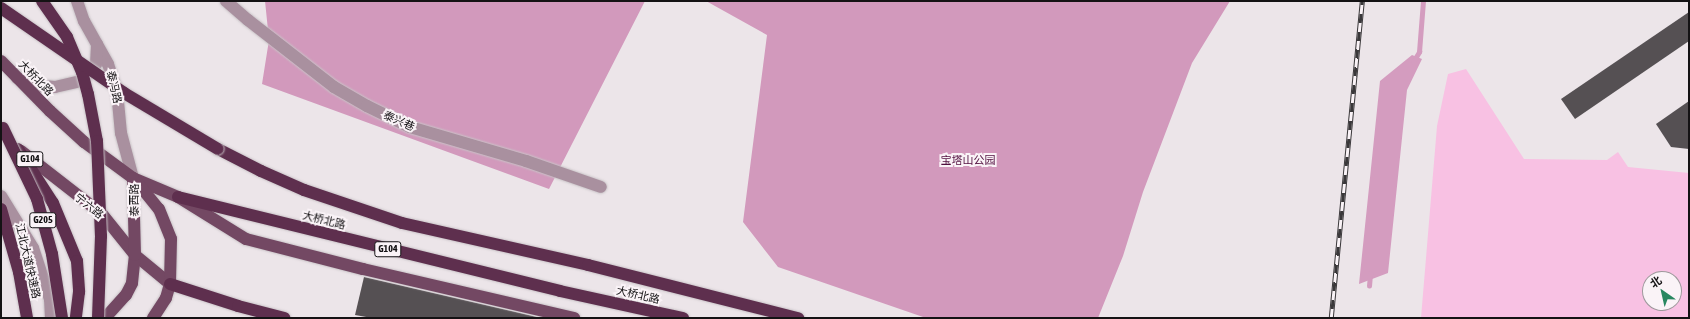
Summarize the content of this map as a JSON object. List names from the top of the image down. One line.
{"streets":{"highway":["大桥北路","G104","G205","江北大道快速路"],"main road":["泰西路","宁六路"],"street":["泰冯路","泰兴巷"]},"crossings":[["大桥北路","泰冯路"],["大桥北路","泰西路"],["泰冯路","泰西路"],["G104","泰西路"],["G104","宁六路"],["泰西路","宁六路"]],"parks":["宝塔山公园"],"north":"top left"}
